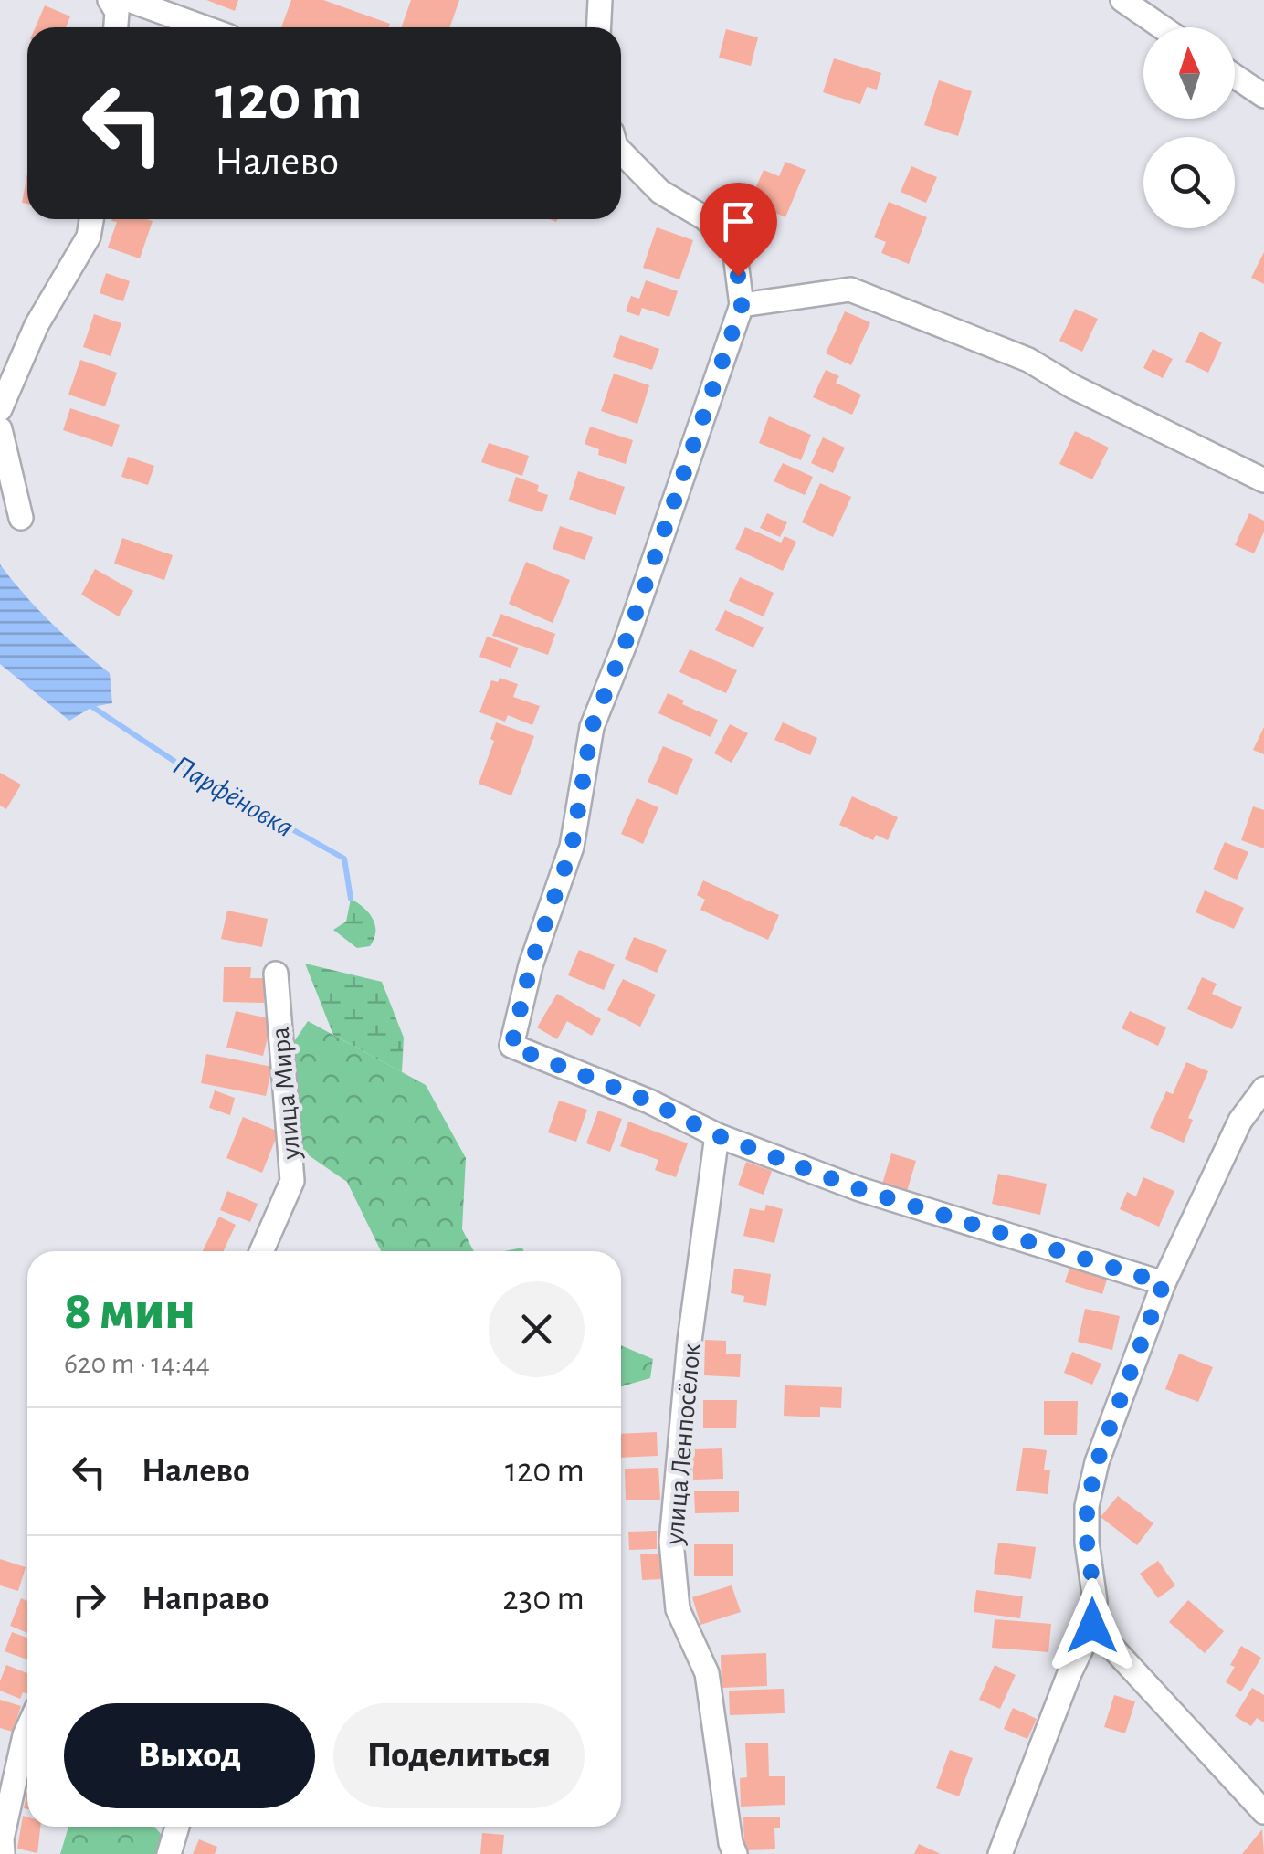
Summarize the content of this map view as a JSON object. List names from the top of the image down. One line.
{"streets":{"street":["улица Мира","улица Ленпосёлок"]},"water":["Парфёновка"],"north":"top","page":{"turn":["120 m","Налево"],"heading":["8 мин","620 m · 14:44"],"list":[{"name":"Налево","value":"120 m"},{"name":"Направо","value":"230 m"}],"buttons":["Выход","Поделиться"]}}
